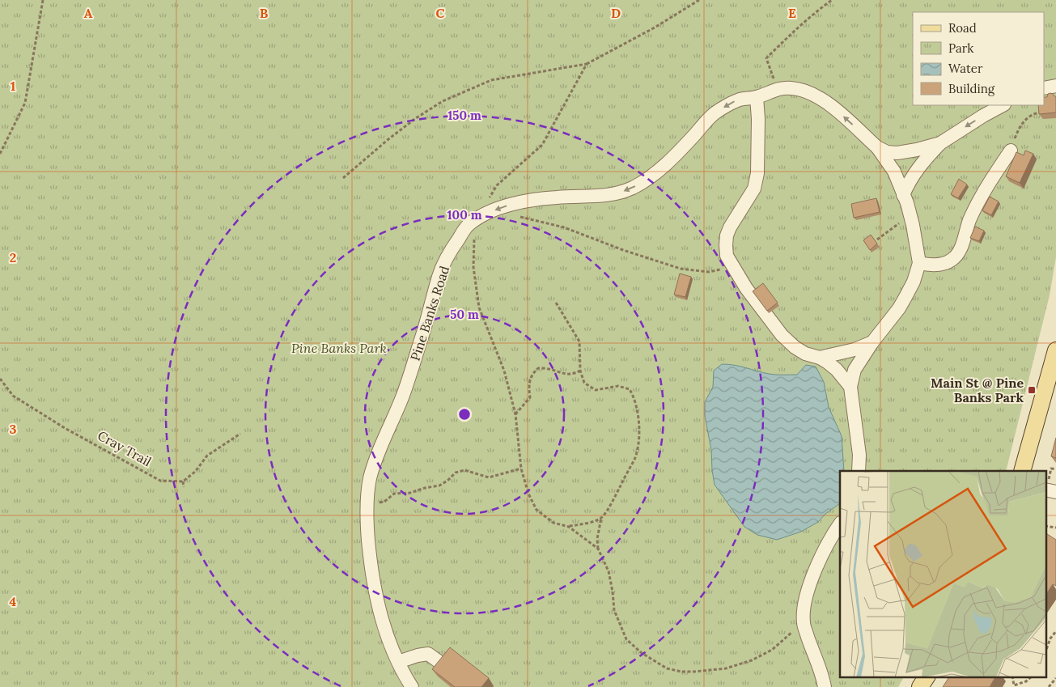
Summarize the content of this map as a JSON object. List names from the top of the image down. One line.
{"streets":{"street":["Pine Banks Road"],"path":["Cray Trail"]},"one_way":["Pine Banks Road"],"parks":["Pine Banks Park"],"places":{"transit":["Main St @ Pine Banks Park"]},"legend":["Road","Park","Water","Building"],"grid":{"columns":["A","B","C","D","E"],"rows":["1","2","3","4"]},"rings":["150 m","100 m","50 m"]}
